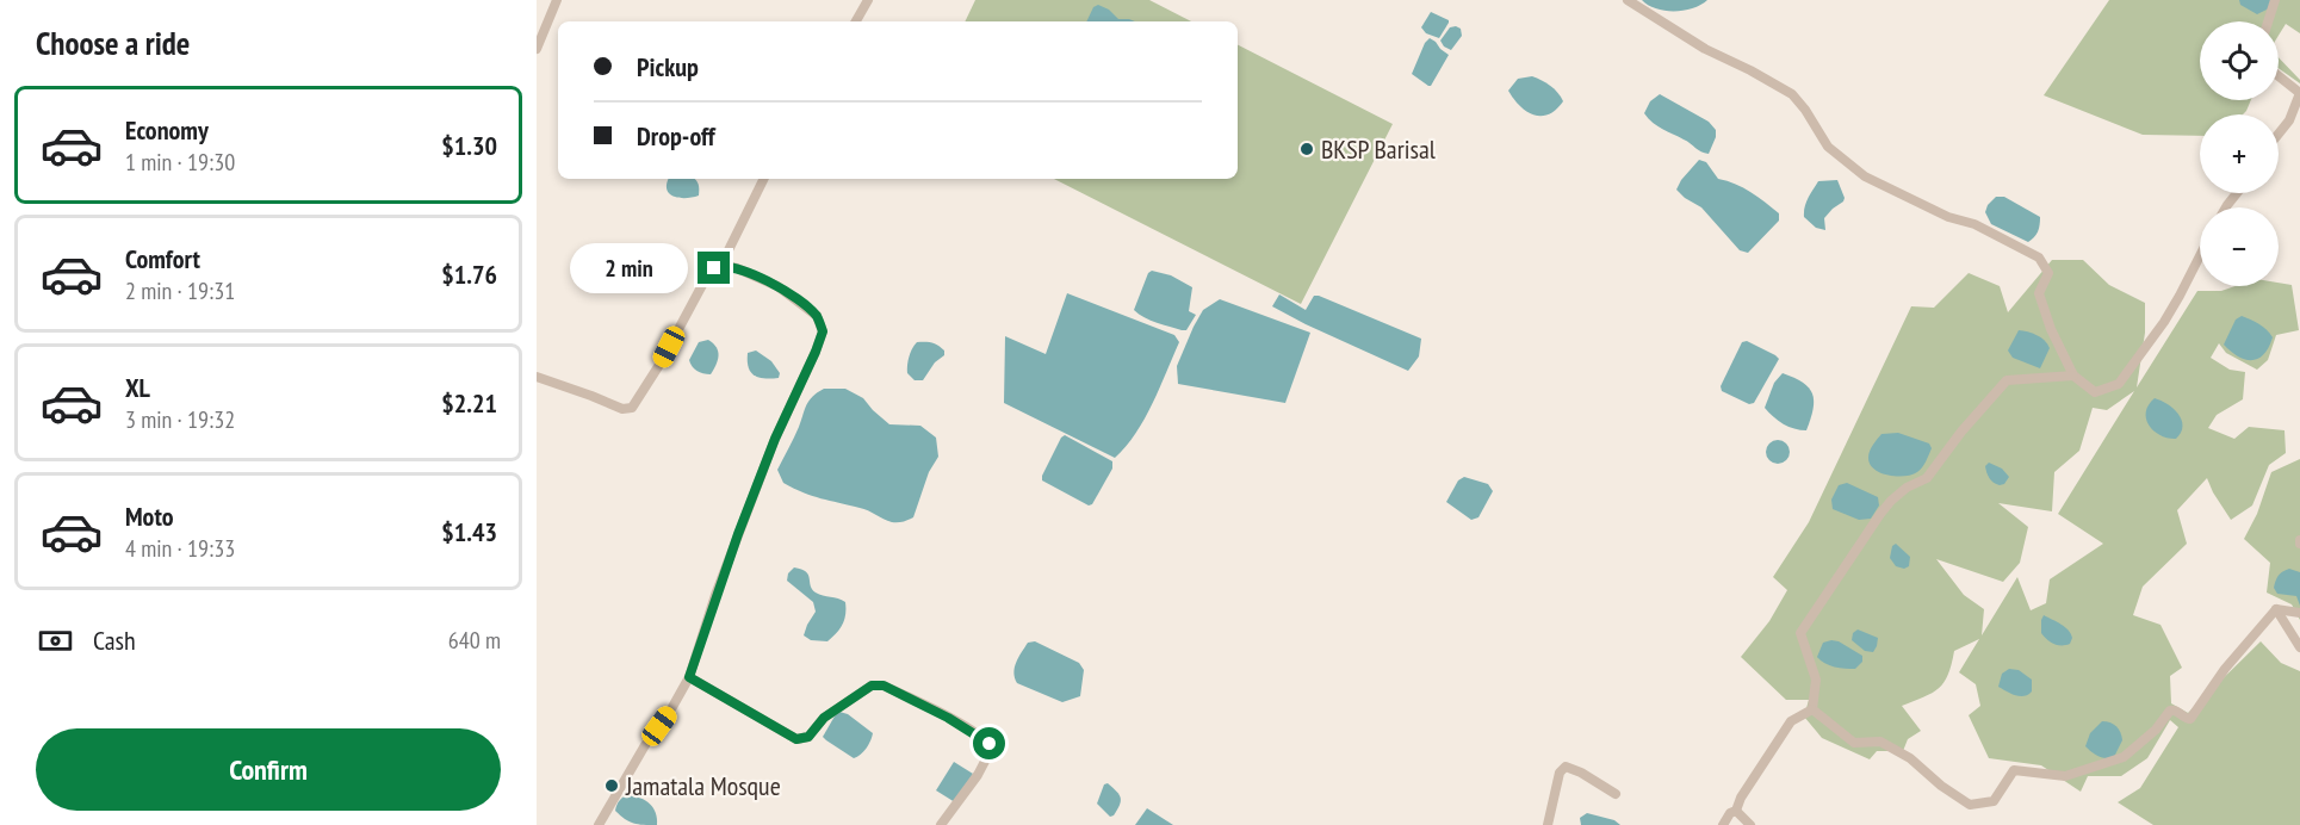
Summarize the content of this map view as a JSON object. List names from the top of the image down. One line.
{"places":["BKSP Barisal","Jamatala Mosque"],"page":{"heading":"Choose a ride","map_buttons":["+","−"],"banner":["Pickup","Drop-off"],"list":[{"name":"Economy","note":"1 min · 19:30","value":"$1.30"},{"name":"Comfort","note":"2 min · 19:31","value":"$1.76"},{"name":"XL","note":"3 min · 19:32","value":"$2.21"},{"name":"Moto","note":"4 min · 19:33","value":"$1.43"}],"bubble":"2 min","pay":["Cash","640 m"],"buttons":"Confirm"}}
